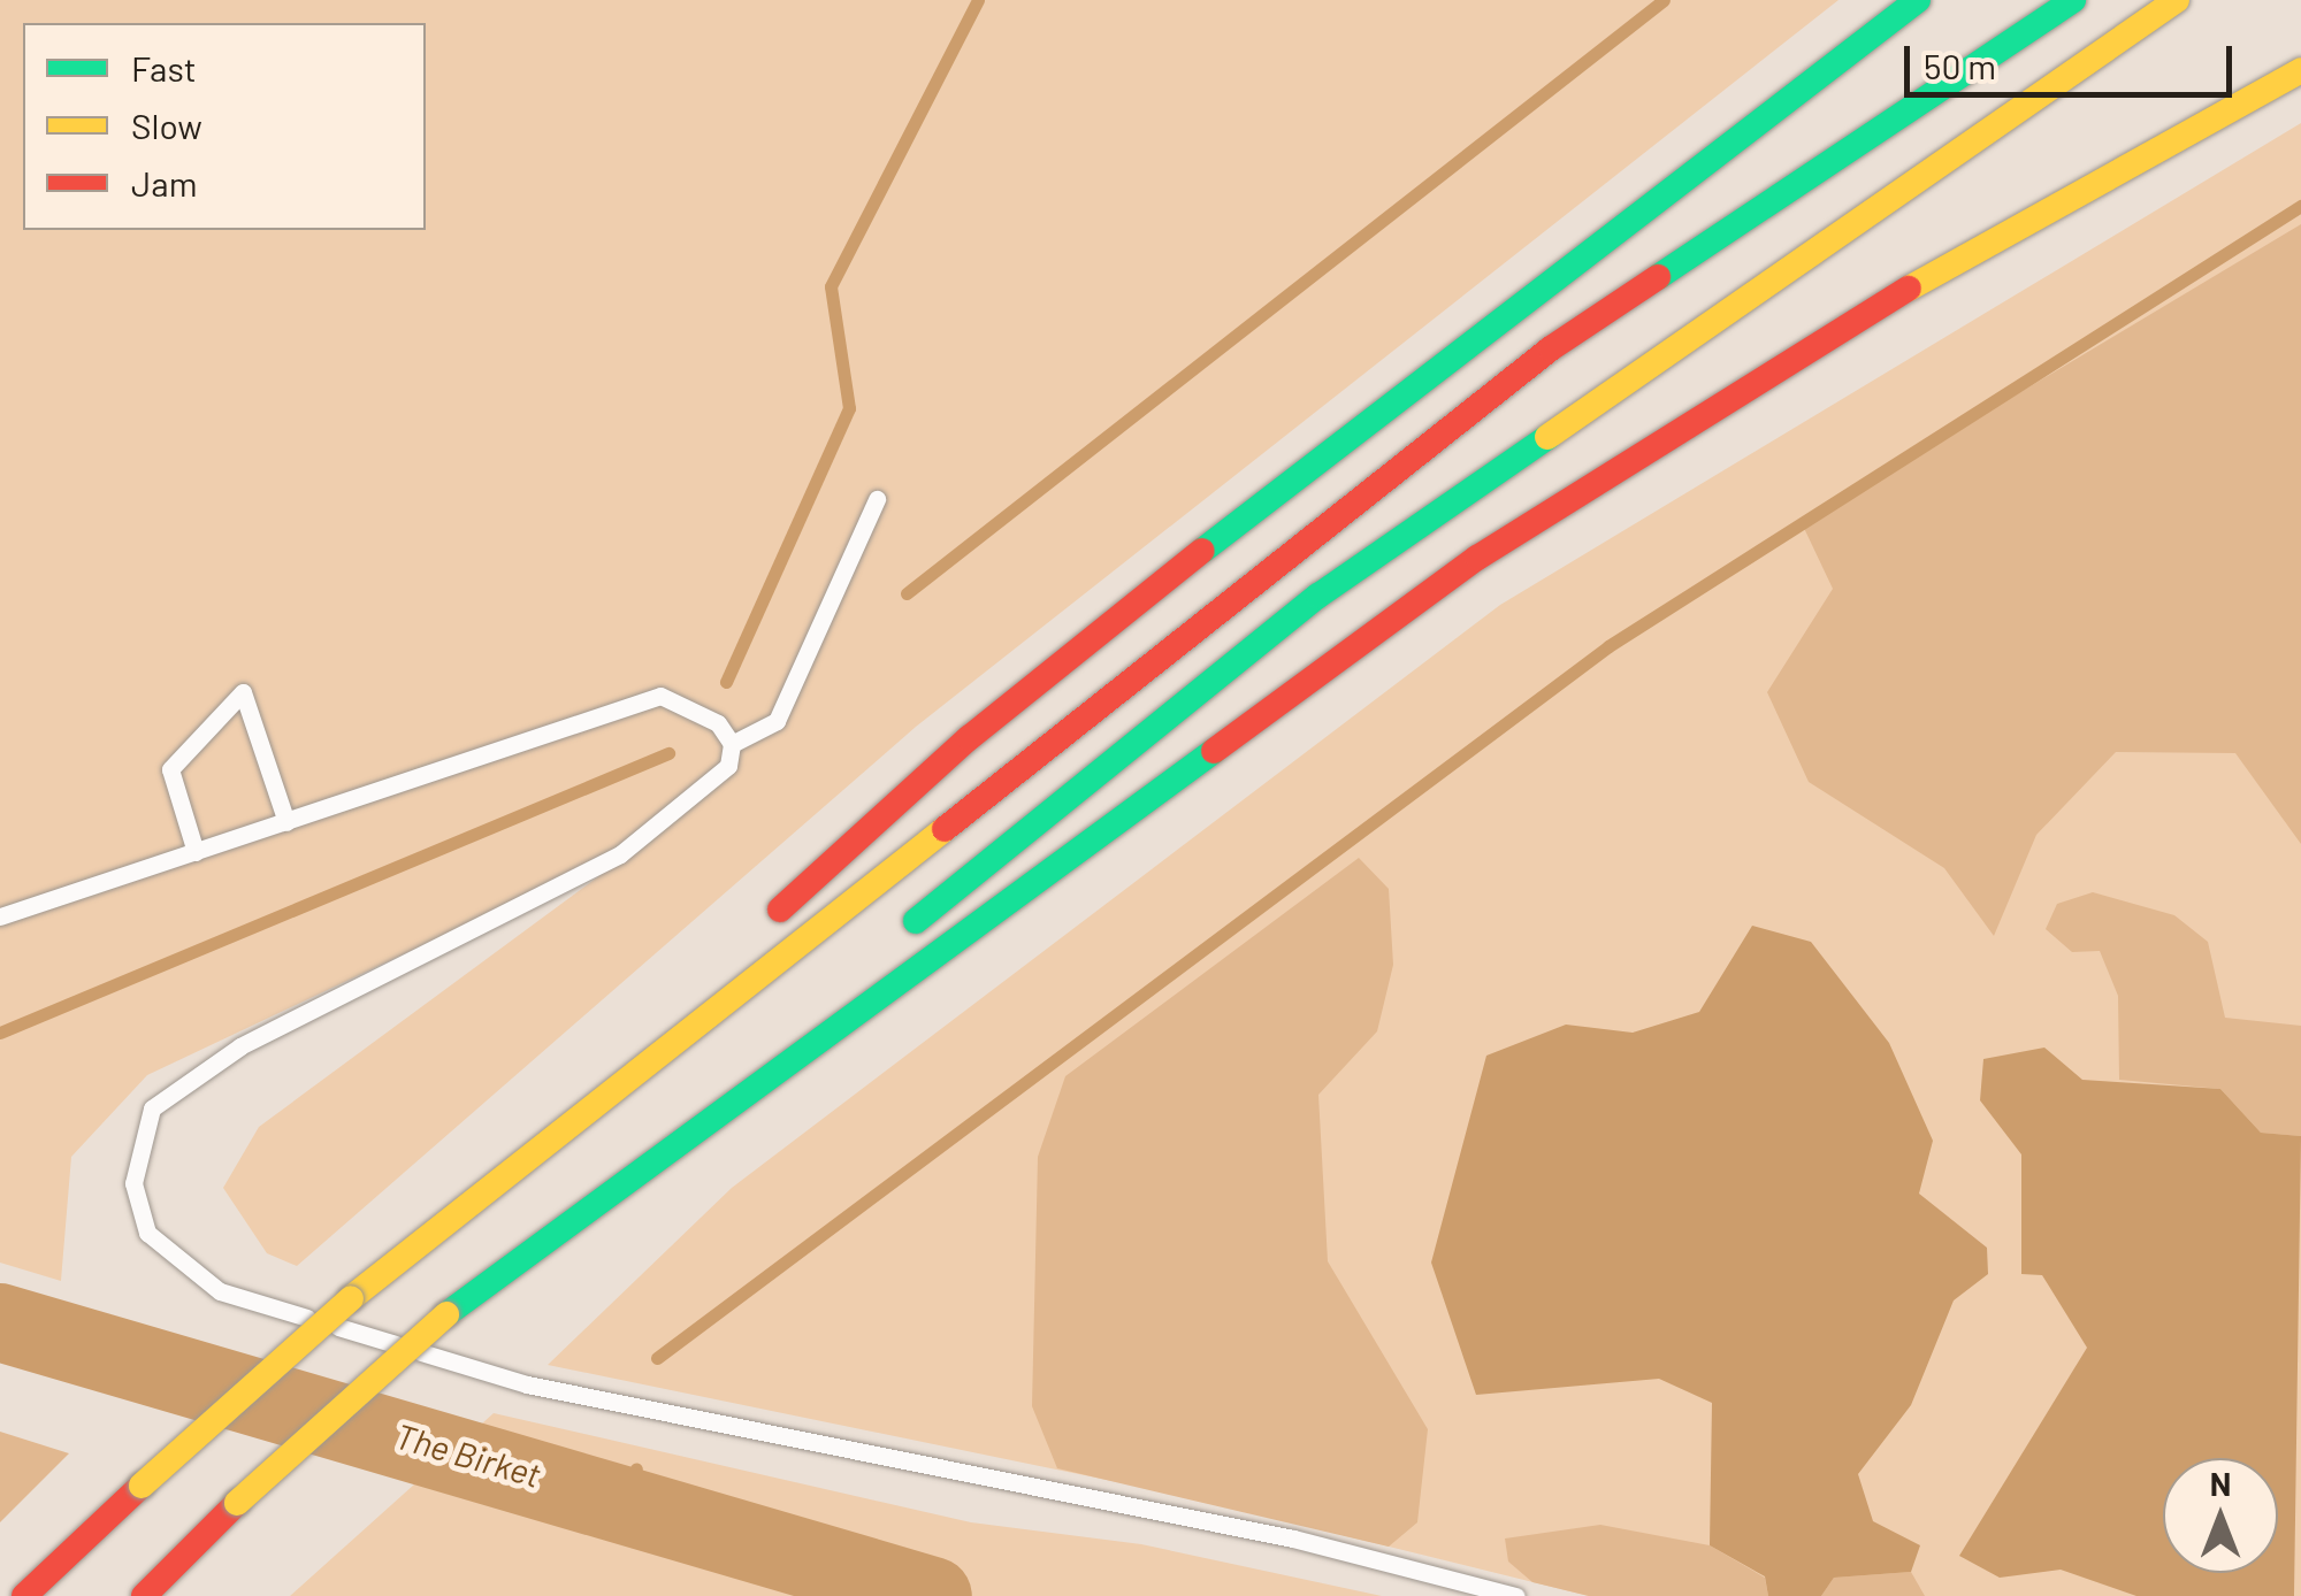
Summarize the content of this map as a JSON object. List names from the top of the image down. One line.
{"water":["The Birket"],"legend":["Fast","Slow","Jam"],"scale_bar":"50 m","north":"top"}
